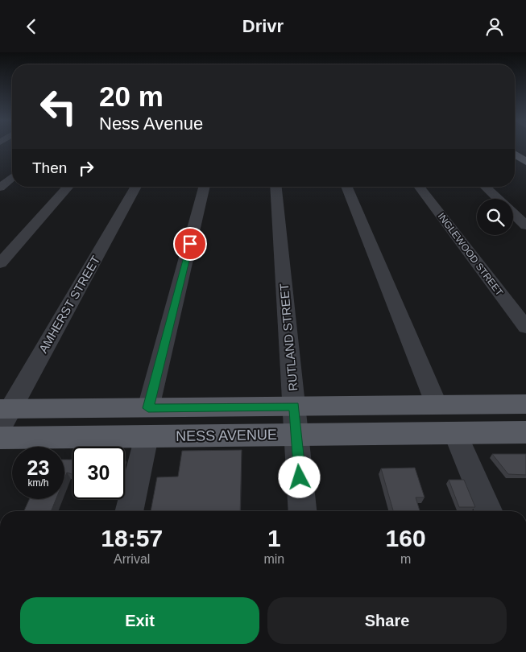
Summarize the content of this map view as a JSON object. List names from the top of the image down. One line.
{"streets":{"main road":["NESS AVENUE"],"street":["INGLEWOOD STREET","AMHERST STREET","RUTLAND STREET"]},"crossings":[["RUTLAND STREET","NESS AVENUE"]],"page":{"header":"Drivr","turn":["20 m","Ness Avenue"],"then":"Then","speed":"23 km/h","limit":"30","eta":["18:57","Arrival","1","min","160","m"],"buttons":["Exit","Share"]}}
